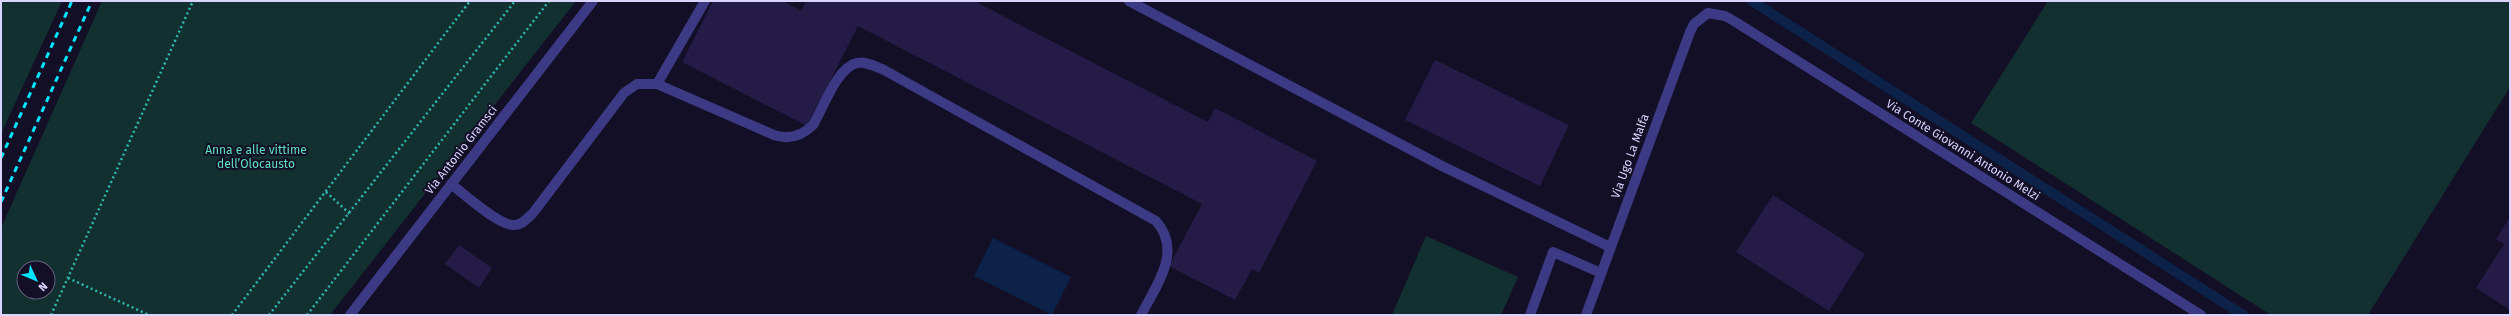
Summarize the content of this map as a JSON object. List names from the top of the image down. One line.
{"streets":{"street":["Via Antonio Gramsci","Via Conte Giovanni Antonio Melzi","Via Ugo La Malfa"]},"crossings":[["Via Conte Giovanni Antonio Melzi","Via Ugo La Malfa"]],"parks":["Anna e alle vittime dell’Olocausto"],"north":"bottom right"}
